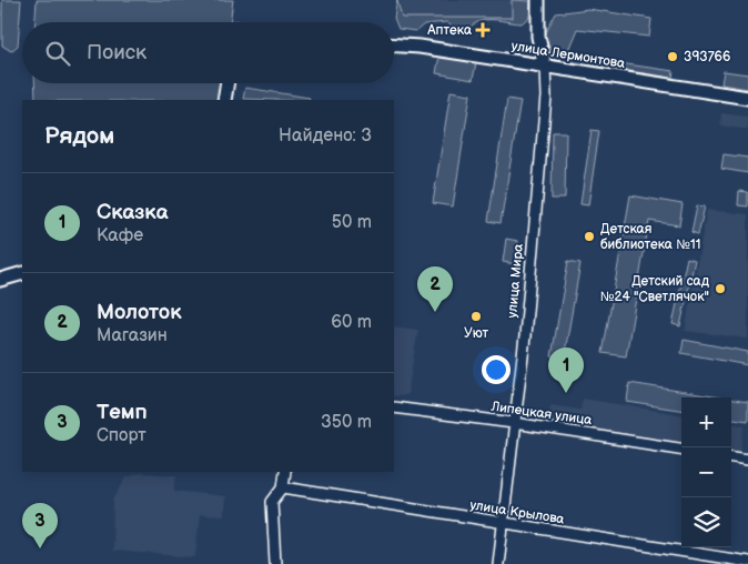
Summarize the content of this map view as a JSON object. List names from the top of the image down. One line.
{"streets":{"street":["улица Лермонтова","улица Мира","Липецкая улица","улица Крылова"]},"crossings":[["улица Лермонтова","улица Мира"],["улица Мира","Липецкая улица"],["улица Мира","улица Крылова"]],"places":{"health":["Аптека"],"other":["393766","Детская библиотека №11","Детский сад №24 \"Светлячок\"","Уют"]},"page":{"search":"Поиск","heading":["Рядом","Найдено: 3"],"list":[{"mark":"1","name":"Сказка","note":"Кафе","value":"50 m"},{"mark":"2","name":"Молоток","note":"Магазин","value":"60 m"},{"mark":"3","name":"Темп","note":"Спорт","value":"350 m"}],"pins":["2","1","3"],"map_buttons":["+","−"]}}
